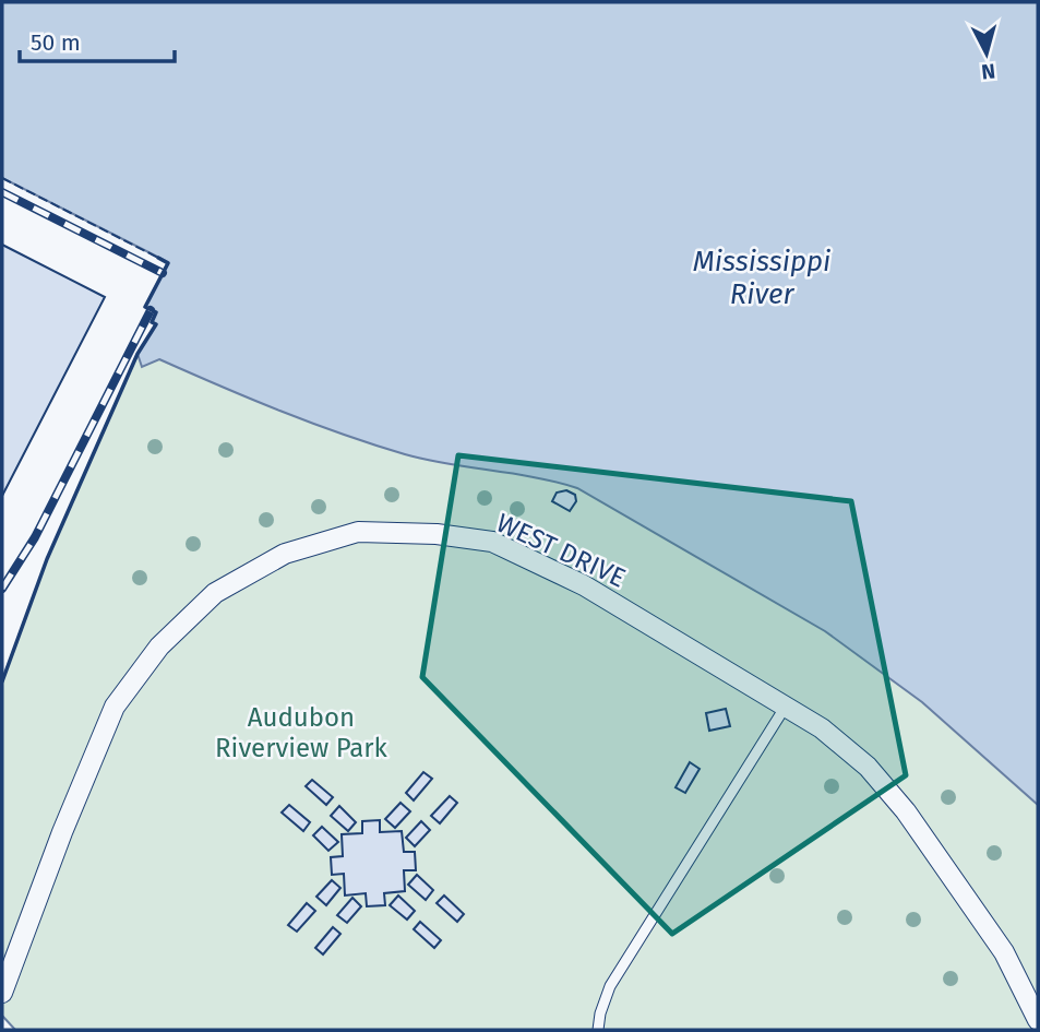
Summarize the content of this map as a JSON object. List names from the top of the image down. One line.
{"streets":{"street":["WEST DRIVE"]},"water":["Mississippi River"],"parks":["Audubon Riverview Park"],"scale_bar":"50 m","north":"bottom"}
